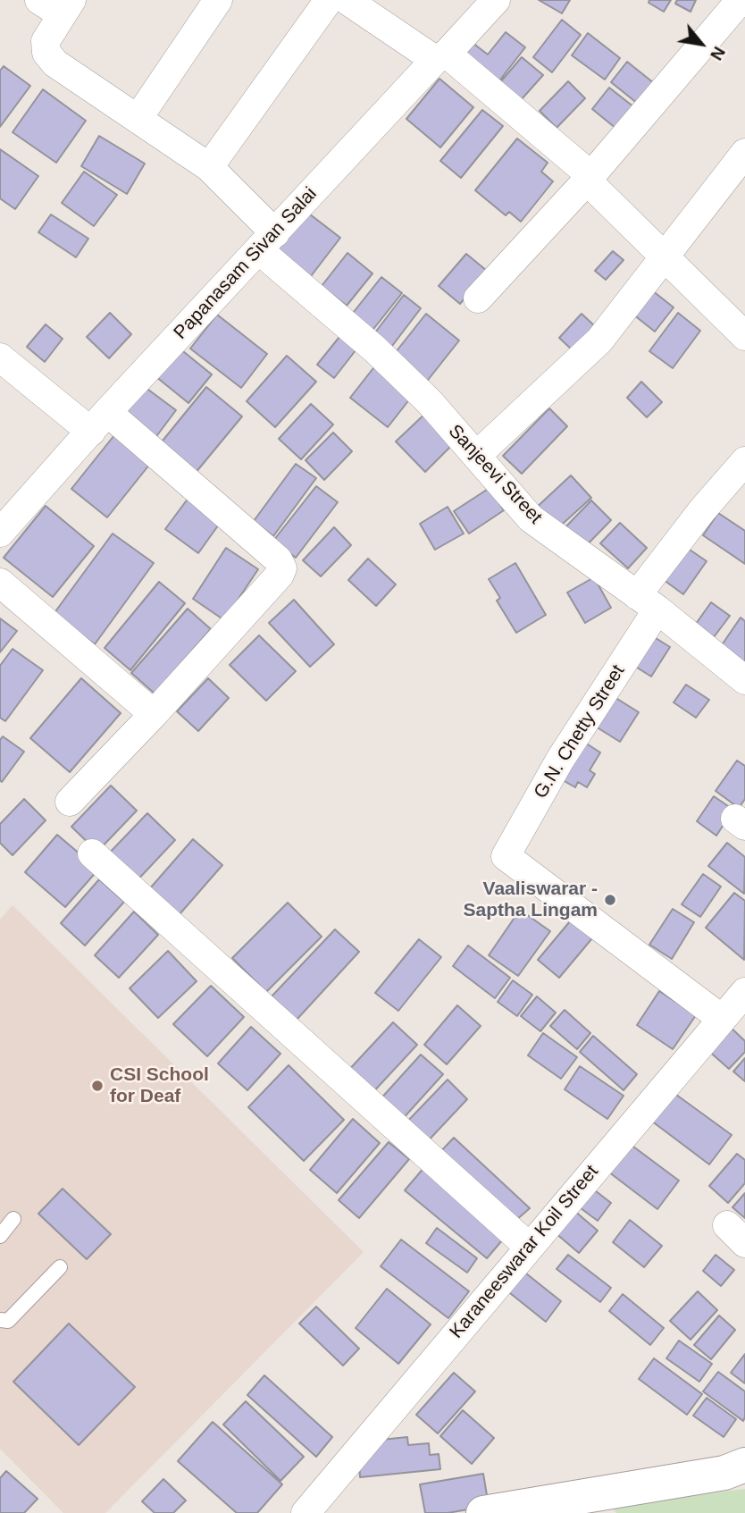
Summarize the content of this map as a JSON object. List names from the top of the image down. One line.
{"streets":{"street":["Papanasam Sivan Salai","Sanjeevi Street","G.N. Chetty Street","Karaneeswarar Koil Street"]},"crossings":[["Papanasam Sivan Salai","Sanjeevi Street"],["Sanjeevi Street","G.N. Chetty Street"],["G.N. Chetty Street","Karaneeswarar Koil Street"]],"places":["Vaaliswarar - Saptha Lingam","CSI School for Deaf"],"north":"bottom right"}
